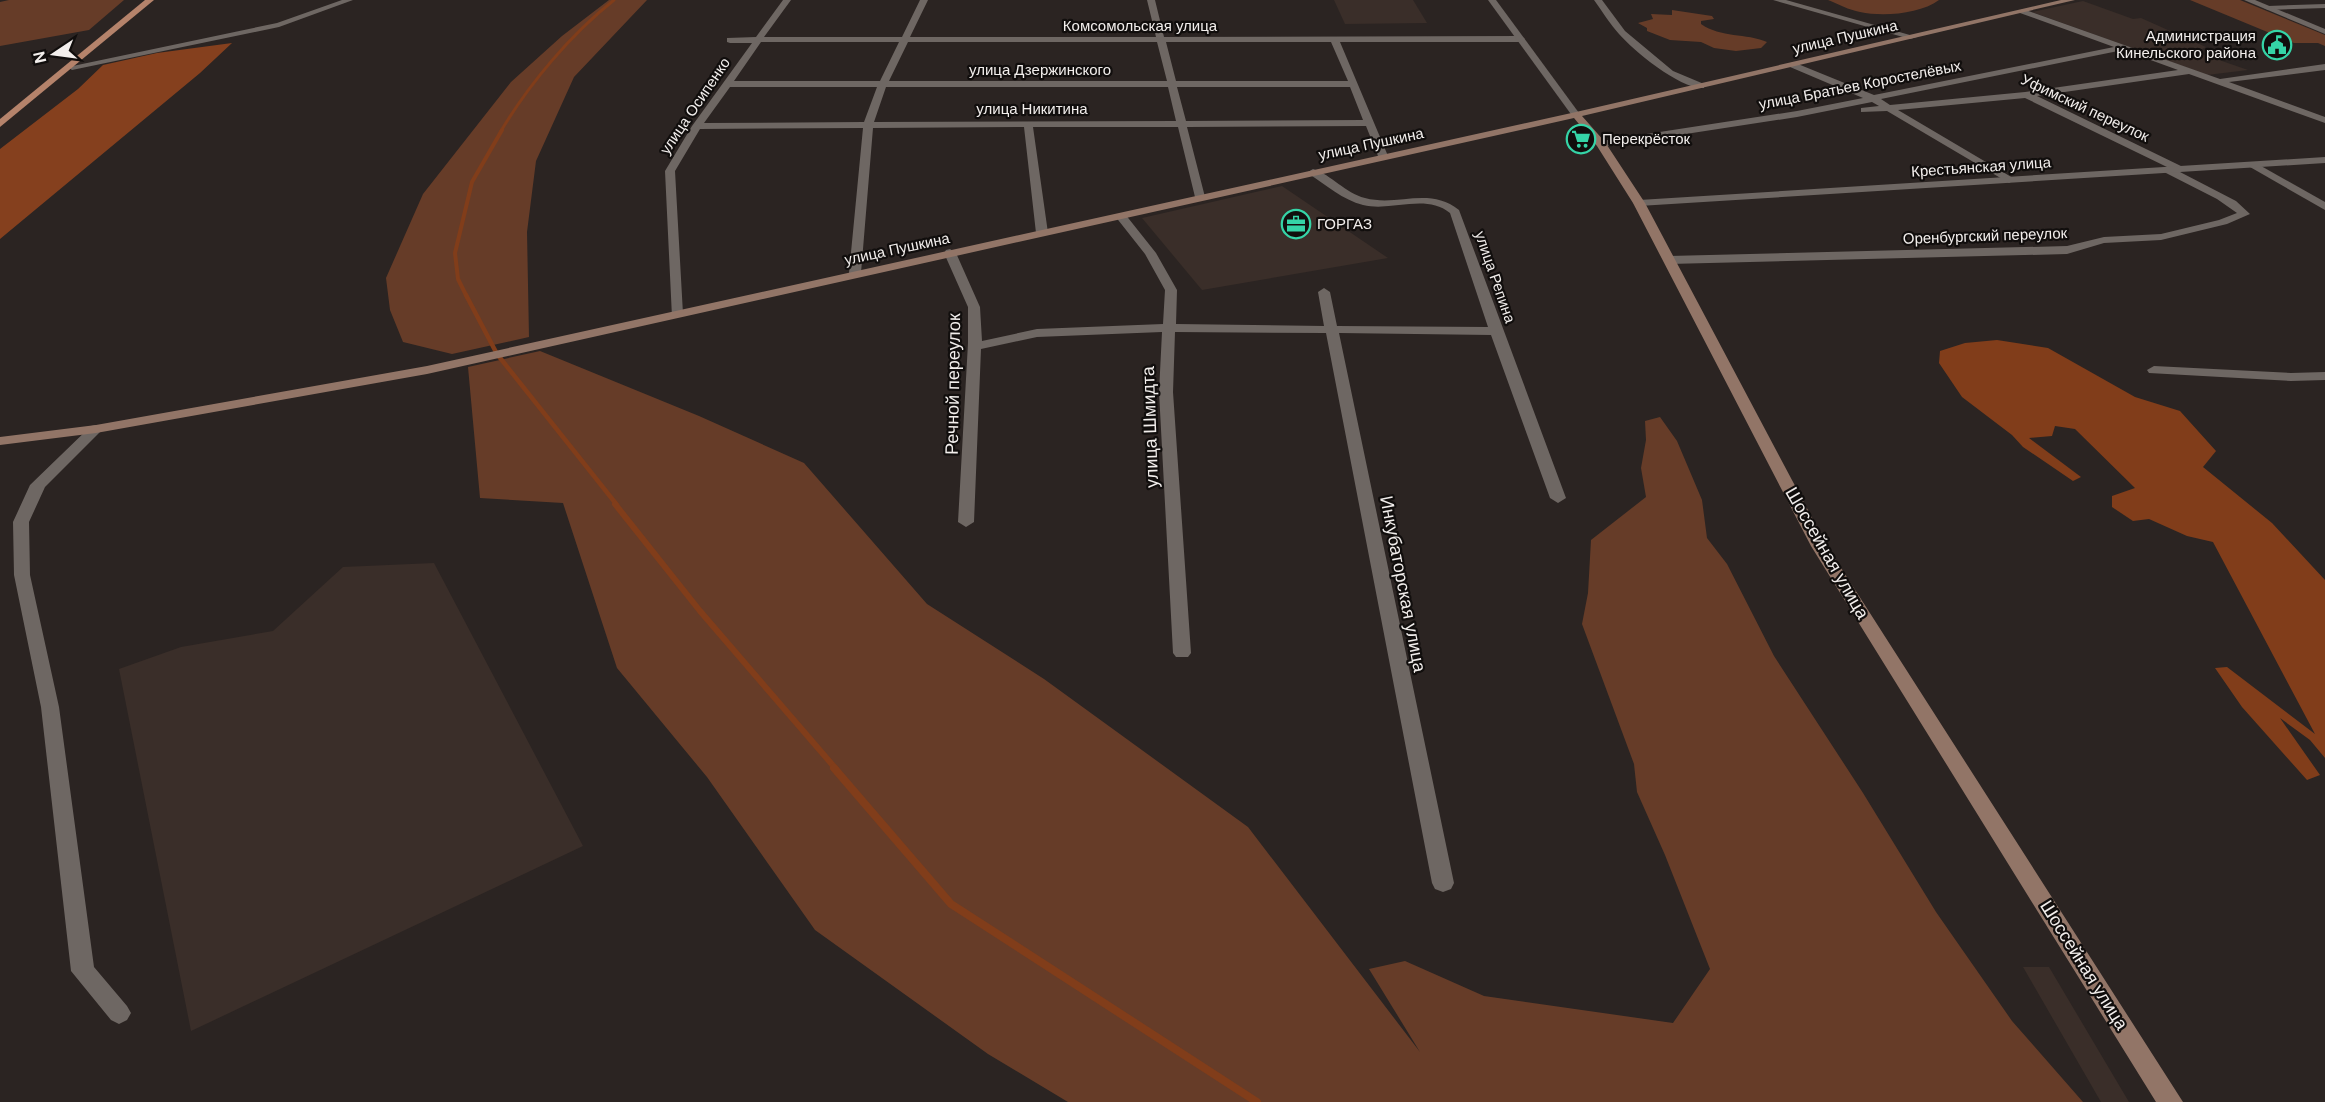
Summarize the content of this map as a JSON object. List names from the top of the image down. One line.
{"streets":{"main road":["улица Пушкина","Шоссейная улица"],"street":["Комсомольская улица","улица Дзержинского","улица Братьев Коростелёвых","улица Осипенко","Уфимский переулок","улица Никитина","Крестьянская улица","Оренбургский переулок","улица Репина","Речной переулок","улица Шмидта","Инкубаторская улица"]},"crossings":[["Комсомольская улица","улица Осипенко"],["Комсомольская улица","Шоссейная улица"],["улица Пушкина","улица Осипенко"],["улица Пушкина","улица Репина"],["улица Пушкина","Речной переулок"],["улица Пушкина","улица Шмидта"],["улица Пушкина","Шоссейная улица"],["улица Дзержинского","улица Осипенко"],["улица Братьев Коростелёвых","Уфимский переулок"],["улица Братьев Коростелёвых","Шоссейная улица"],["улица Осипенко","улица Никитина"],["Уфимский переулок","Крестьянская улица"],["Уфимский переулок","Оренбургский переулок"],["Крестьянская улица","Оренбургский переулок"],["Крестьянская улица","Шоссейная улица"],["Оренбургский переулок","Шоссейная улица"]],"places":{"public building":["Администрация Кинельского района"],"supermarket":["Перекрёсток"],"office":["ГОРГАЗ"]},"north":"left"}
